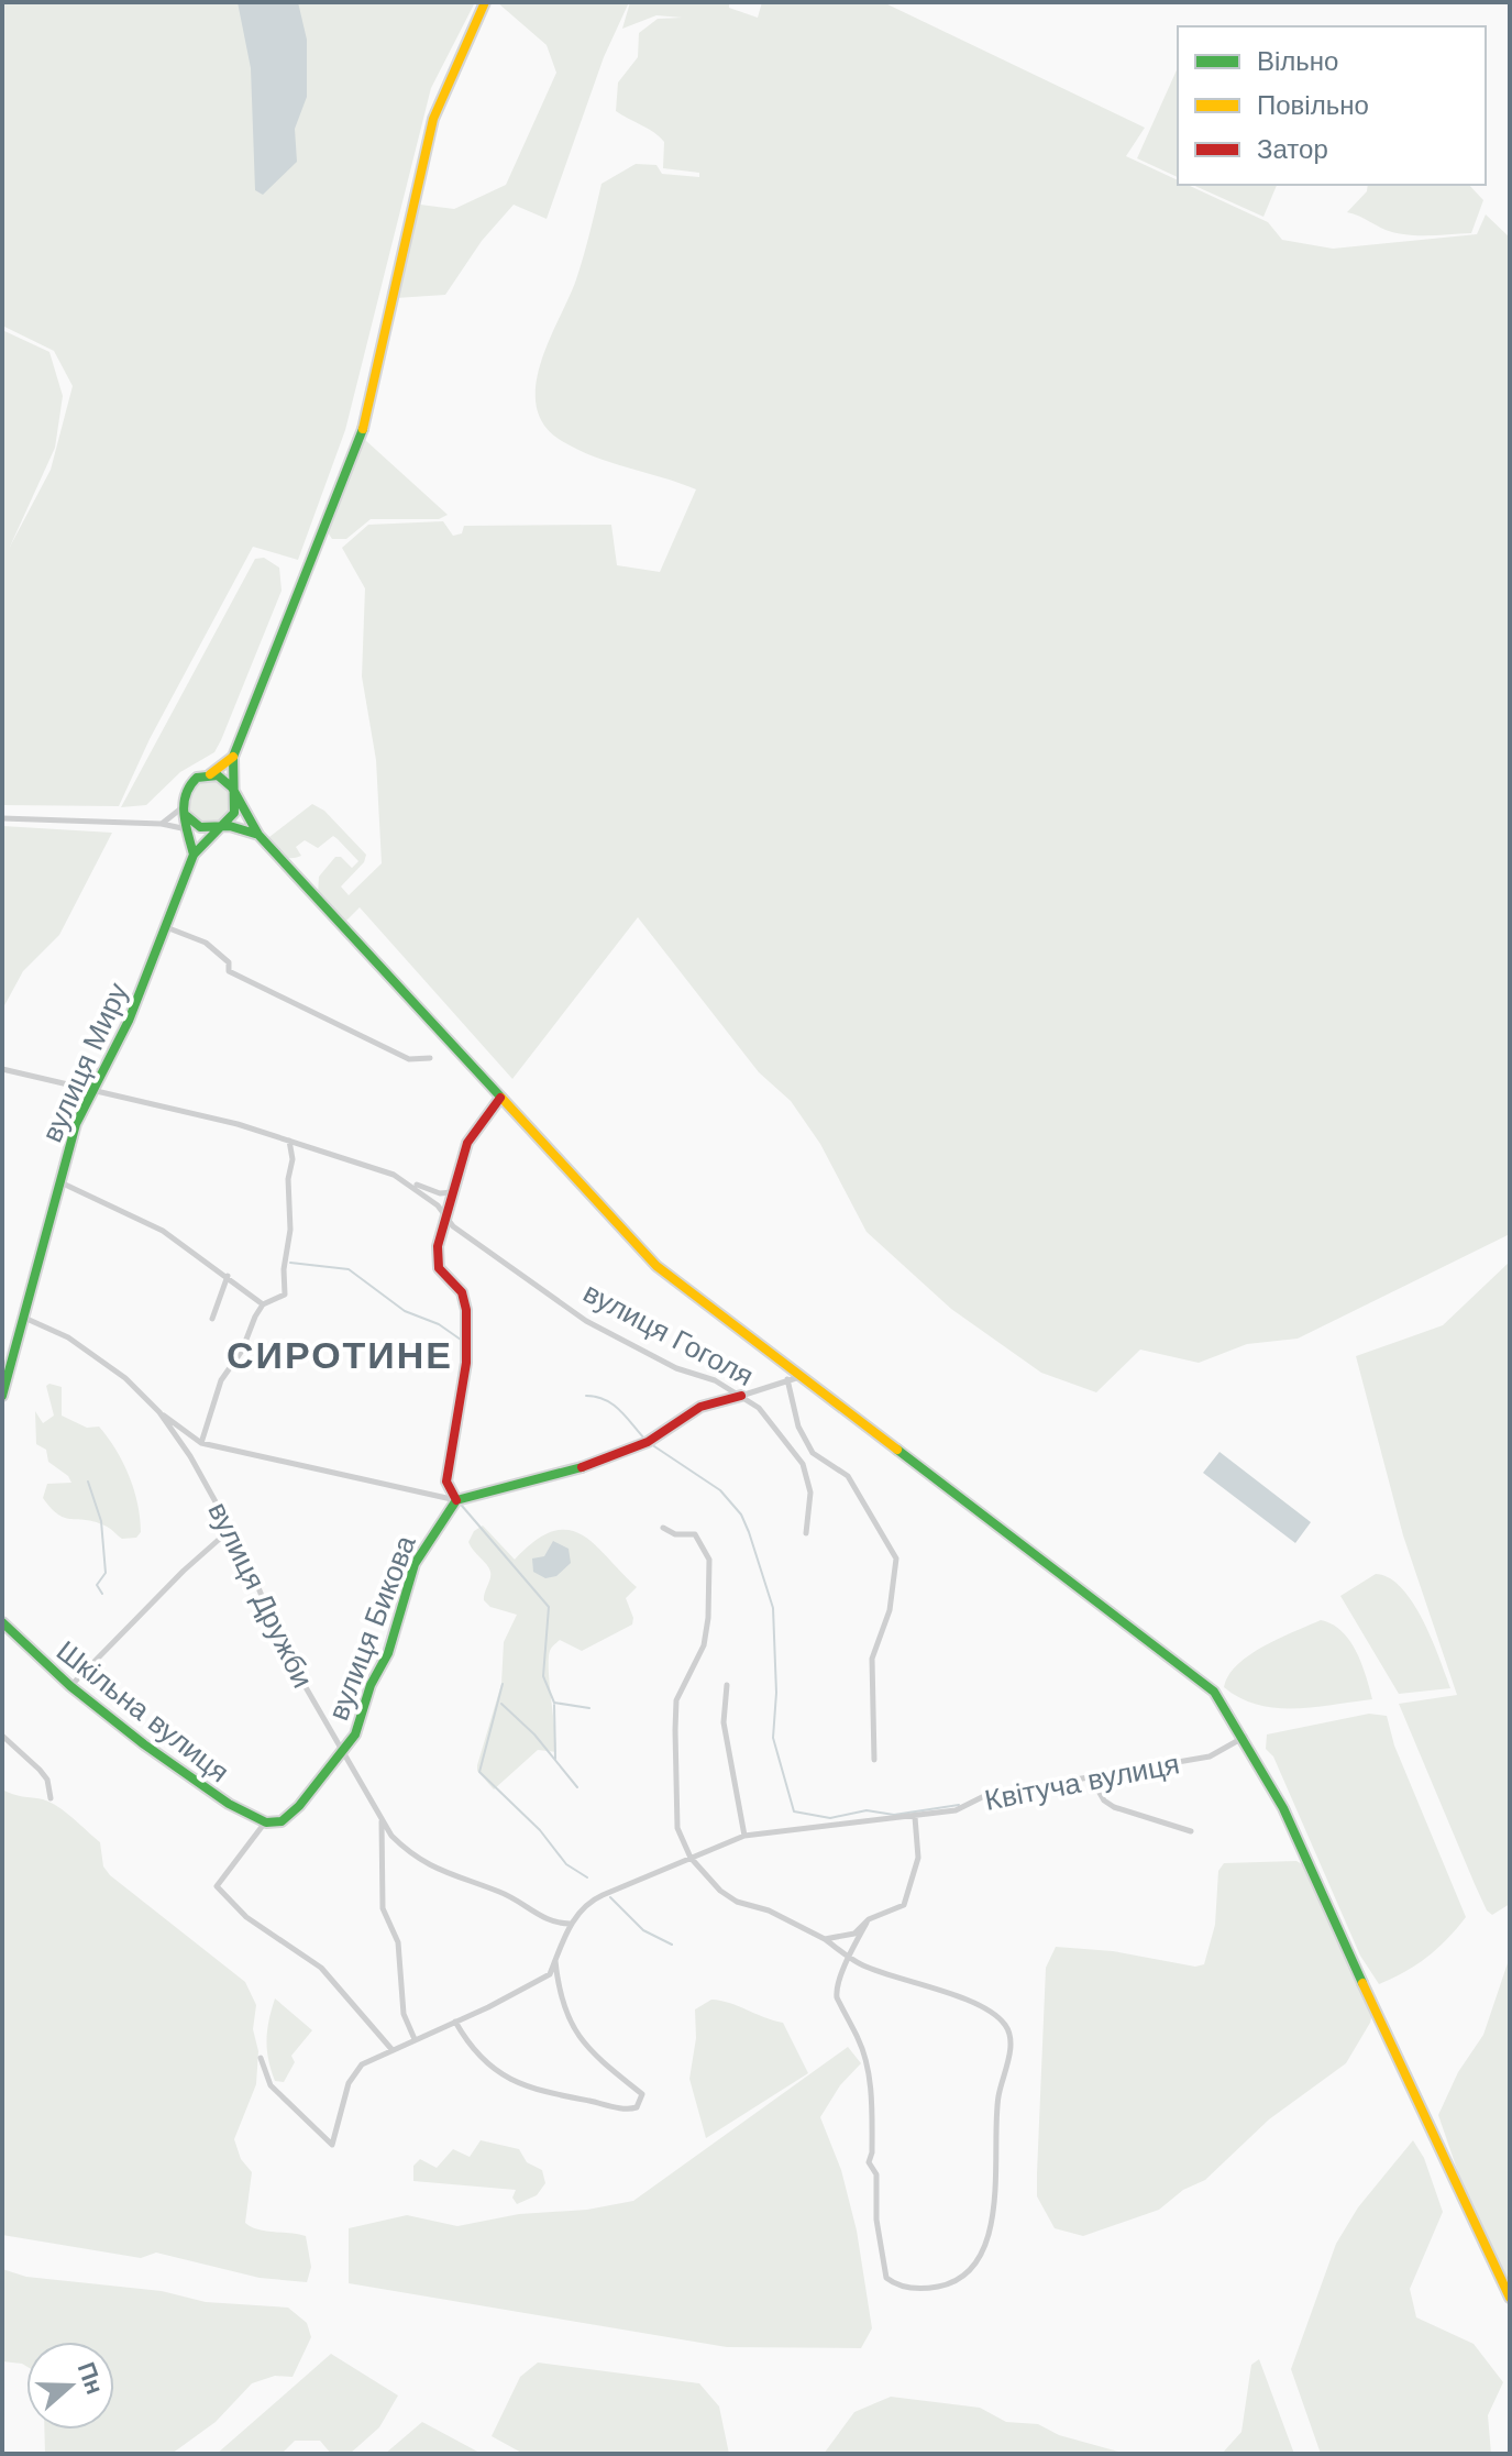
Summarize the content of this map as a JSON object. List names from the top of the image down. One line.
{"streets":{"street":["вулиця Миру","вулиця Гоголя","вулиця Дружби","вулиця Бикова","Шкільна вулиця","Квітуча вулиця"]},"crossings":[["вулиця Миру","вулиця Гоголя"],["вулиця Миру","вулиця Дружби"],["вулиця Дружби","вулиця Бикова"],["вулиця Дружби","Квітуча вулиця"],["вулиця Бикова","Шкільна вулиця"],["вулиця Бикова","Квітуча вулиця"]],"districts":["СИРОТИНЕ"],"legend":["Вільно","Повільно","Затор"],"north":"right"}
